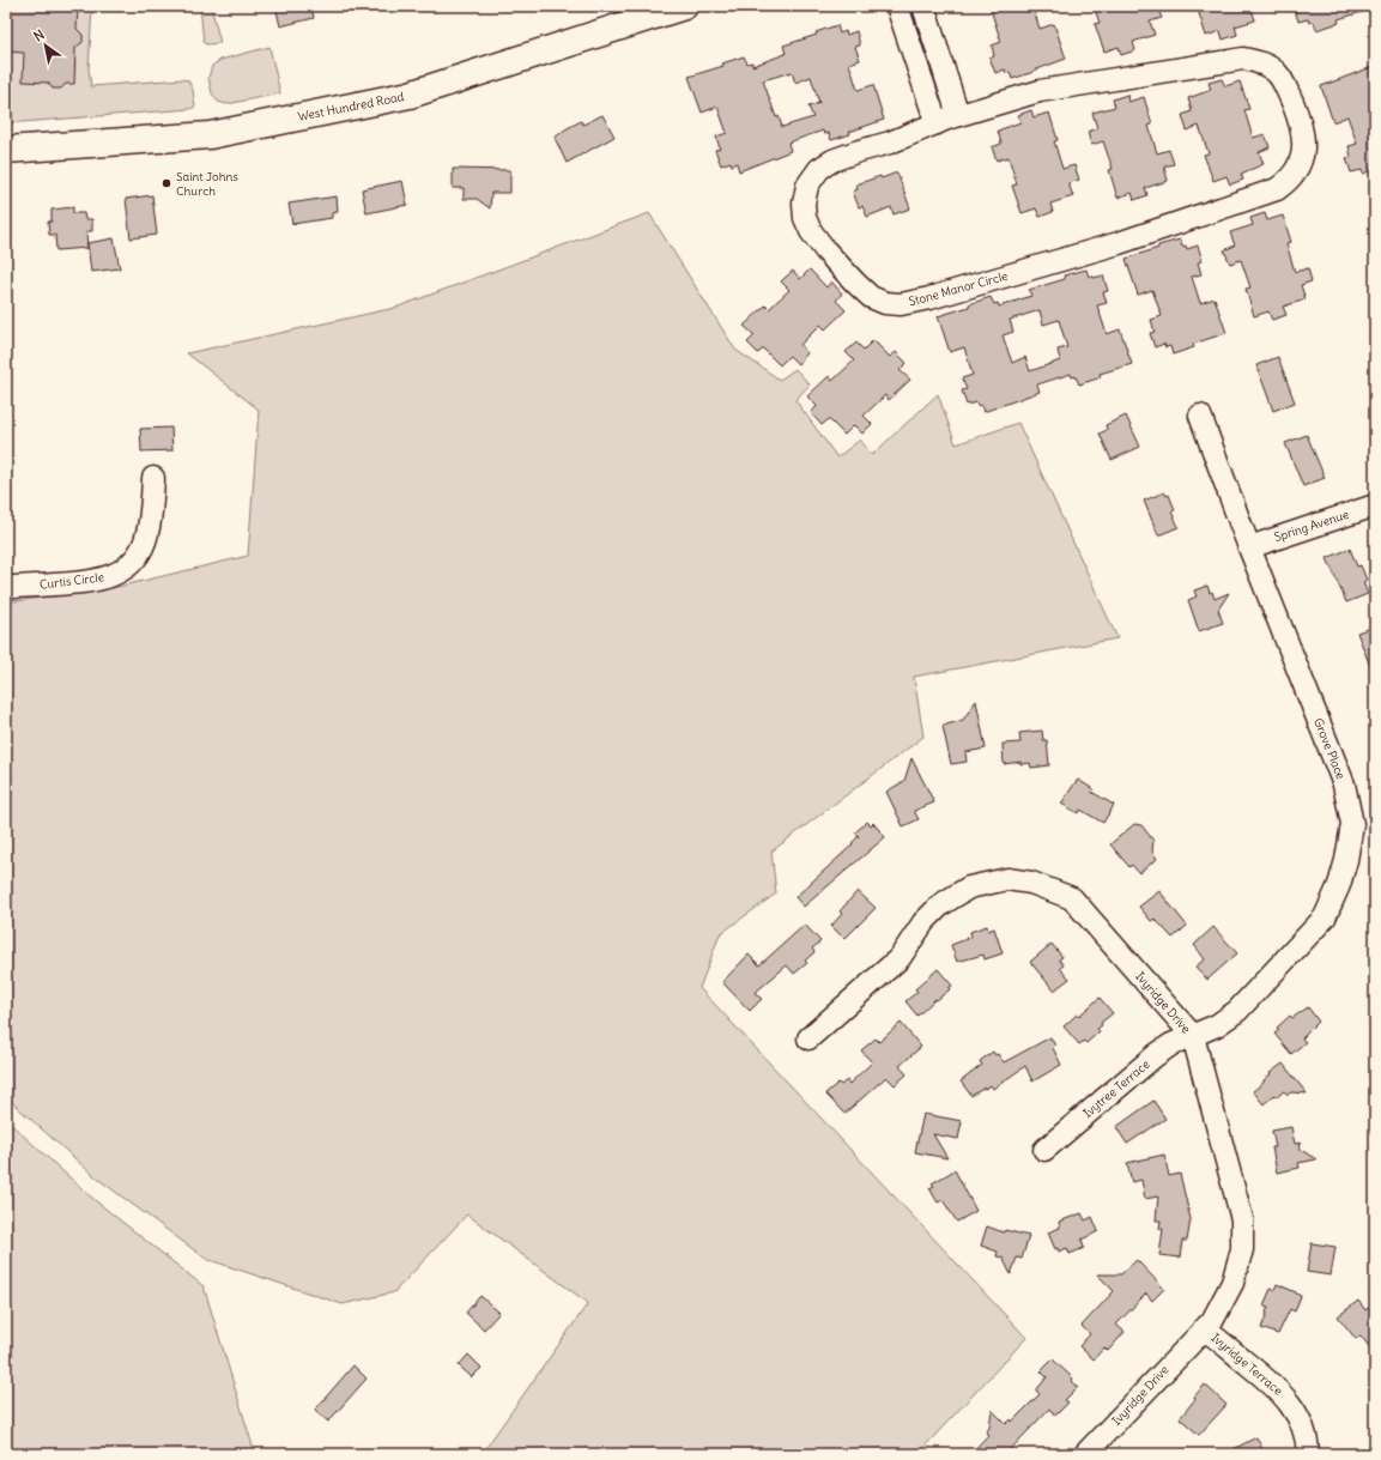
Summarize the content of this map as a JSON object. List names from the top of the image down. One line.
{"streets":{"main road":["West Hundred Road"],"street":["Stone Manor Circle","Spring Avenue","Curtis Circle","Grove Place","Ivyridge Drive","Ivytree Terrace","Ivyridge Terrace"]},"crossings":[["Spring Avenue","Grove Place"],["Grove Place","Ivyridge Drive"],["Grove Place","Ivytree Terrace"],["Ivyridge Drive","Ivytree Terrace"],["Ivyridge Drive","Ivyridge Terrace"]],"places":["Saint Johns Church"],"north":"top left"}
